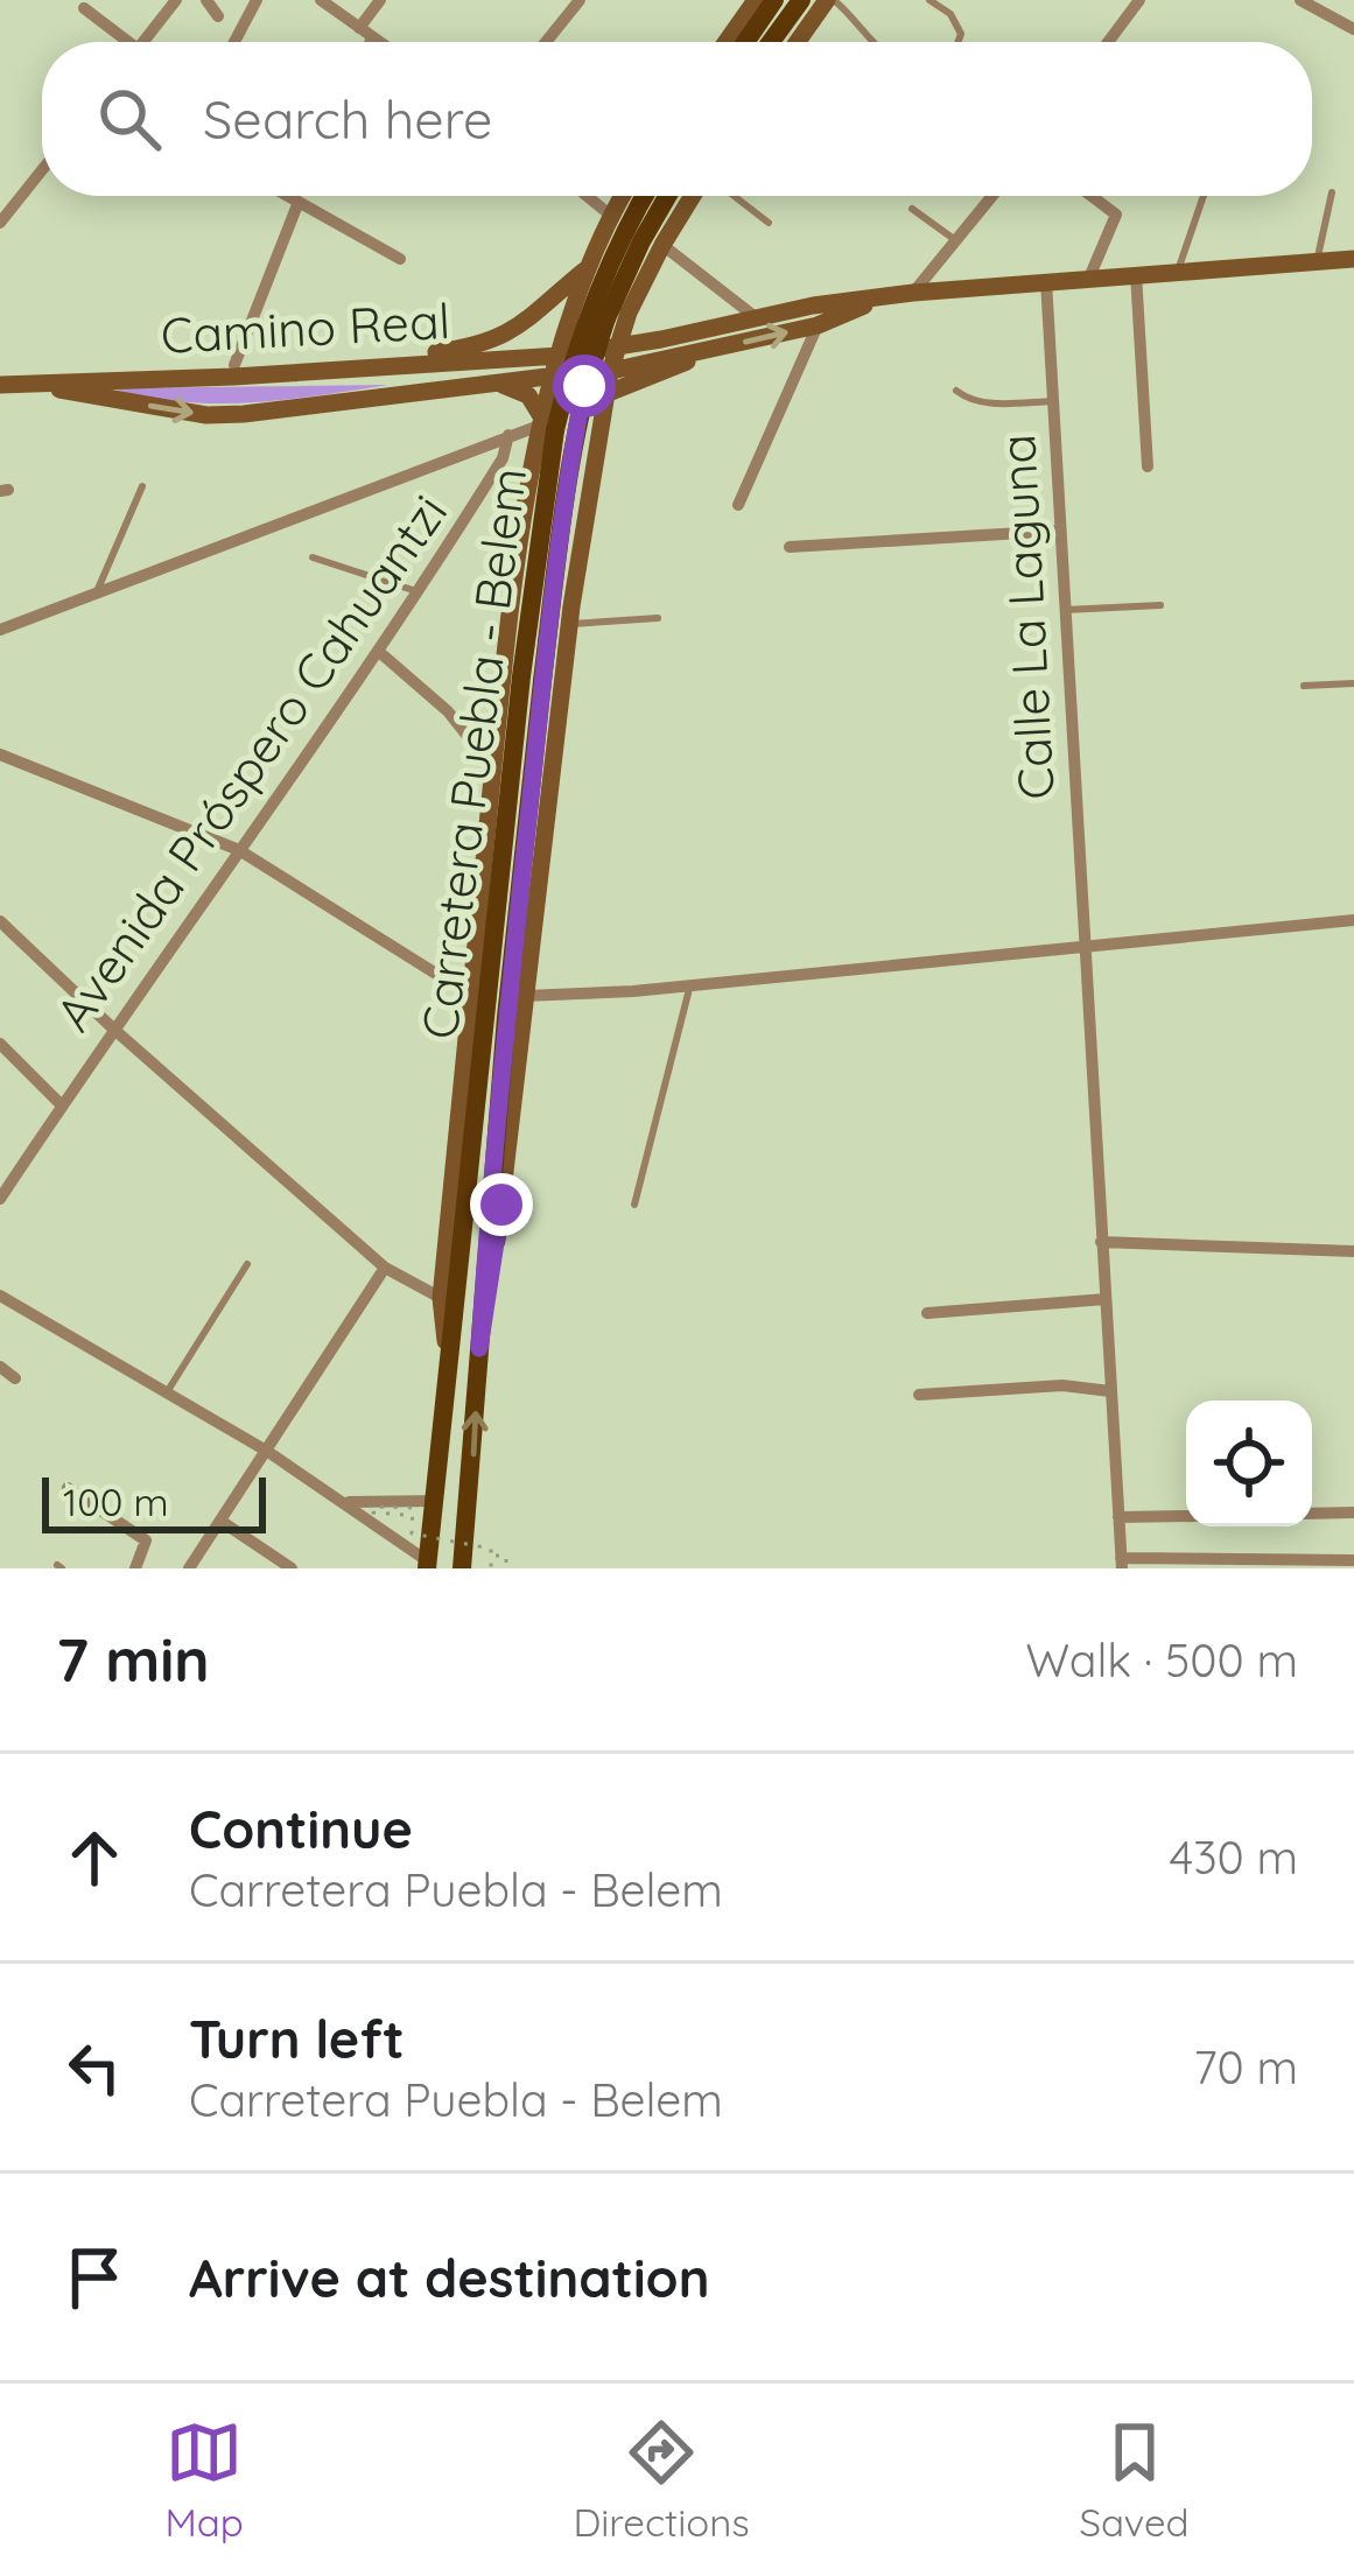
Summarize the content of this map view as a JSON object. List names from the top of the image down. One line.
{"streets":{"main road":["Camino Real","Carretera Puebla - Belem"],"street":["Calle La Laguna","Avenida Próspero Cahuantzi"]},"crossings":[["Camino Real","Carretera Puebla - Belem"]],"scale_bar":"100 m","page":{"search":"Search here","scale":"100 m","heading":["7 min","Walk · 500 m"],"list":[["Continue","Carretera Puebla - Belem","430 m"],["Turn left","Carretera Puebla - Belem","70 m"],"Arrive at destination"],"nav":["Map","Directions","Saved"]}}
